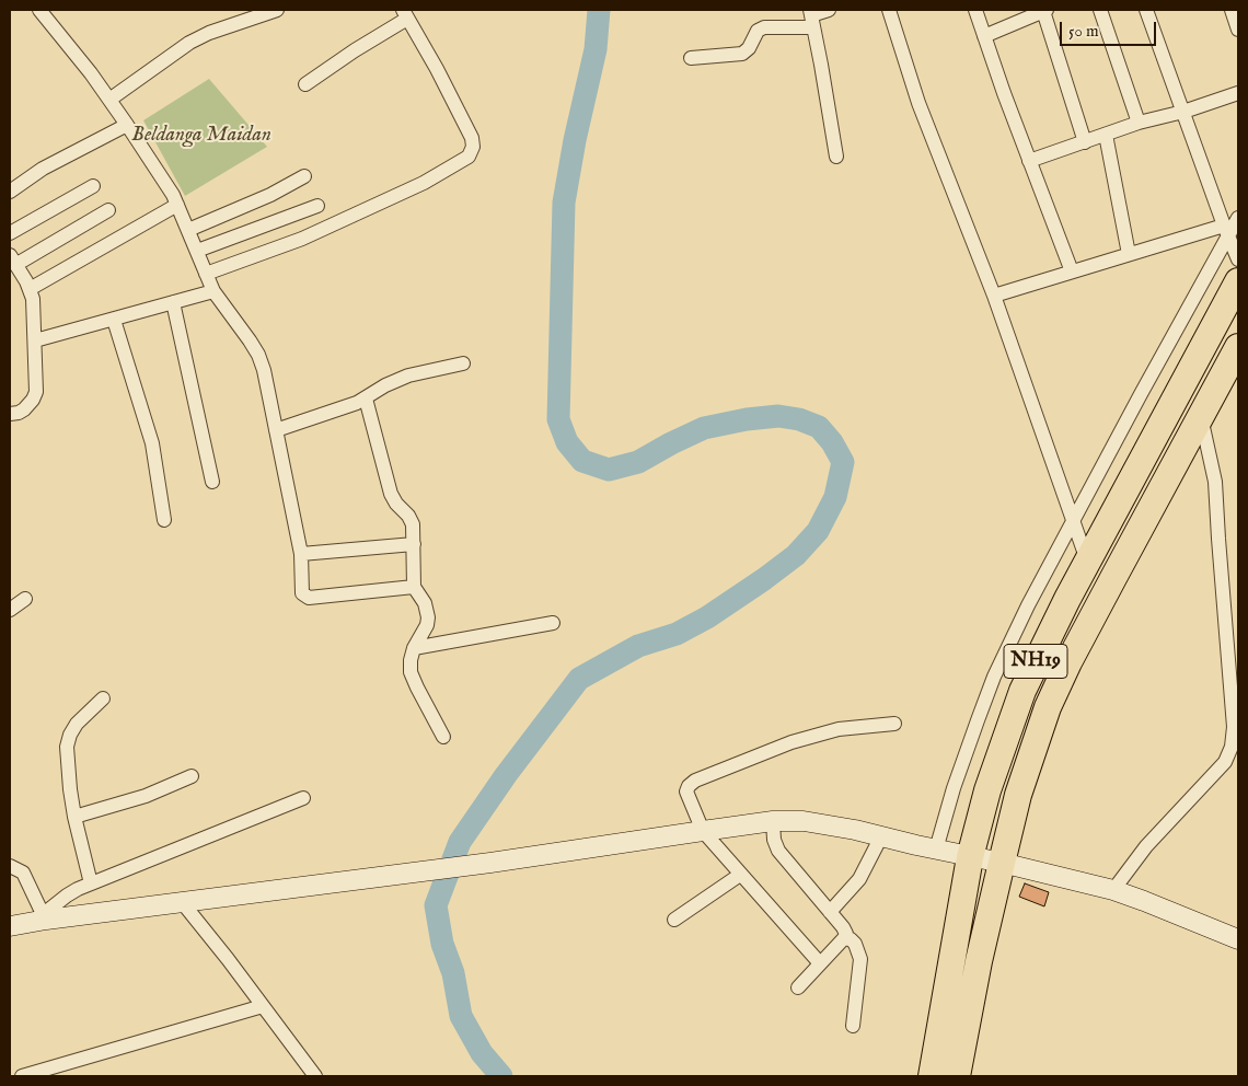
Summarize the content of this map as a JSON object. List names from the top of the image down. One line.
{"streets":{"highway":["NH19"]},"parks":["Beldanga Maidan"],"scale_bar":"50 m"}
